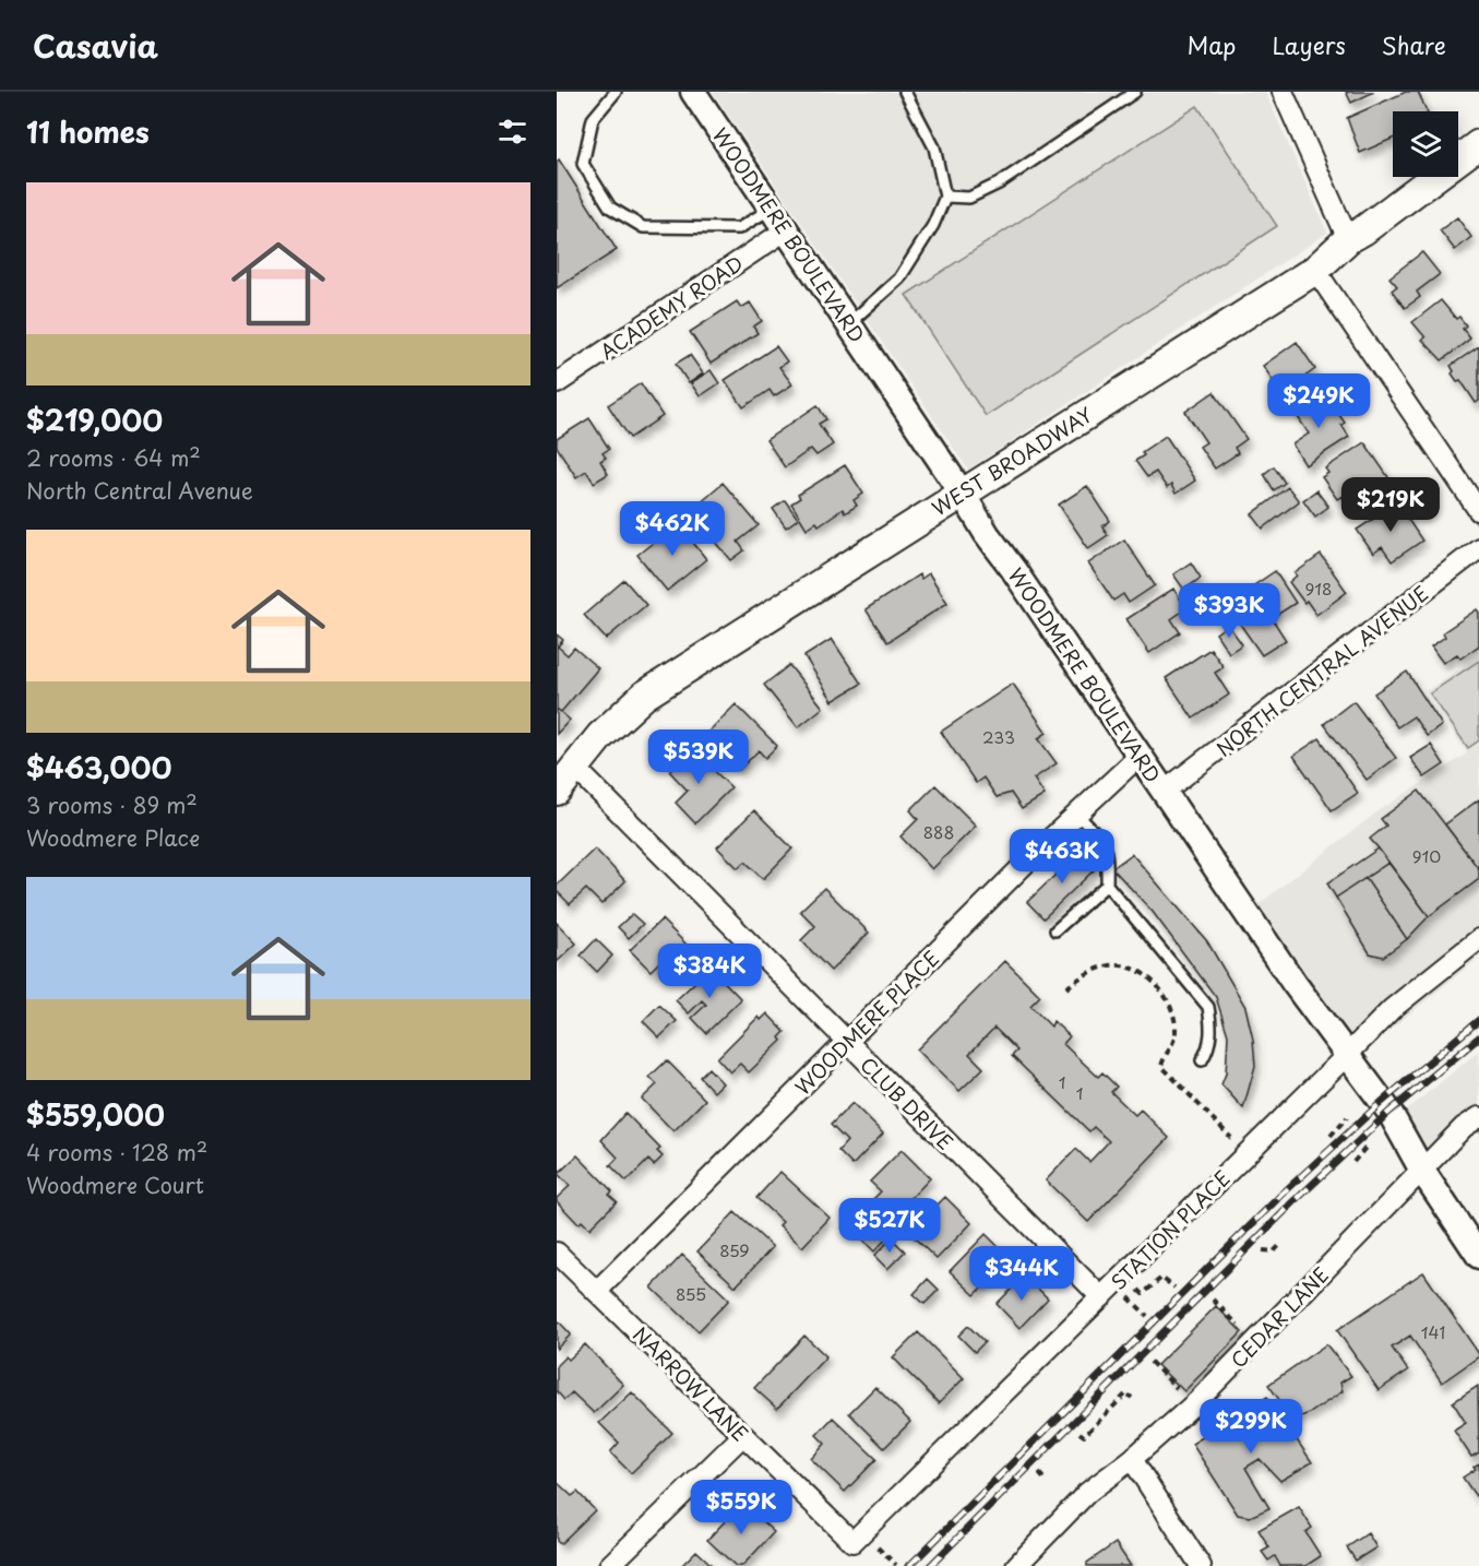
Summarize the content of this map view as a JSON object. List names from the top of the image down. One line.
{"streets":{"main road":["WEST BROADWAY"],"street":["WOODMERE BOULEVARD","ACADEMY ROAD","NORTH CENTRAL AVENUE","WOODMERE PLACE","CLUB DRIVE","STATION PLACE","CEDAR LANE","NARROW LANE"]},"crossings":[["WOODMERE BOULEVARD","ACADEMY ROAD"],["WOODMERE BOULEVARD","WEST BROADWAY"],["WOODMERE BOULEVARD","NORTH CENTRAL AVENUE"],["WOODMERE BOULEVARD","WOODMERE PLACE"],["WOODMERE BOULEVARD","STATION PLACE"],["WOODMERE BOULEVARD","CEDAR LANE"],["WEST BROADWAY","CLUB DRIVE"],["WOODMERE PLACE","CLUB DRIVE"],["WOODMERE PLACE","NARROW LANE"],["CLUB DRIVE","STATION PLACE"],["STATION PLACE","NARROW LANE"]],"house_numbers":["918","233","888","910","1","1","859","855","141"],"page":{"header":"Casavia","nav":["Map","Layers","Share"],"heading":"11 homes","list":[{"name":"$219,000","note":"2 rooms · 64 m² · North Central Avenue"},{"name":"$463,000","note":"3 rooms · 89 m² · Woodmere Place"},{"name":"$559,000","note":"4 rooms · 128 m² · Woodmere Court"}],"price":["$249K","$219K","$462K","$393K","$539K","$463K","$384K","$527K","$344K","$299K","$559K"]}}
